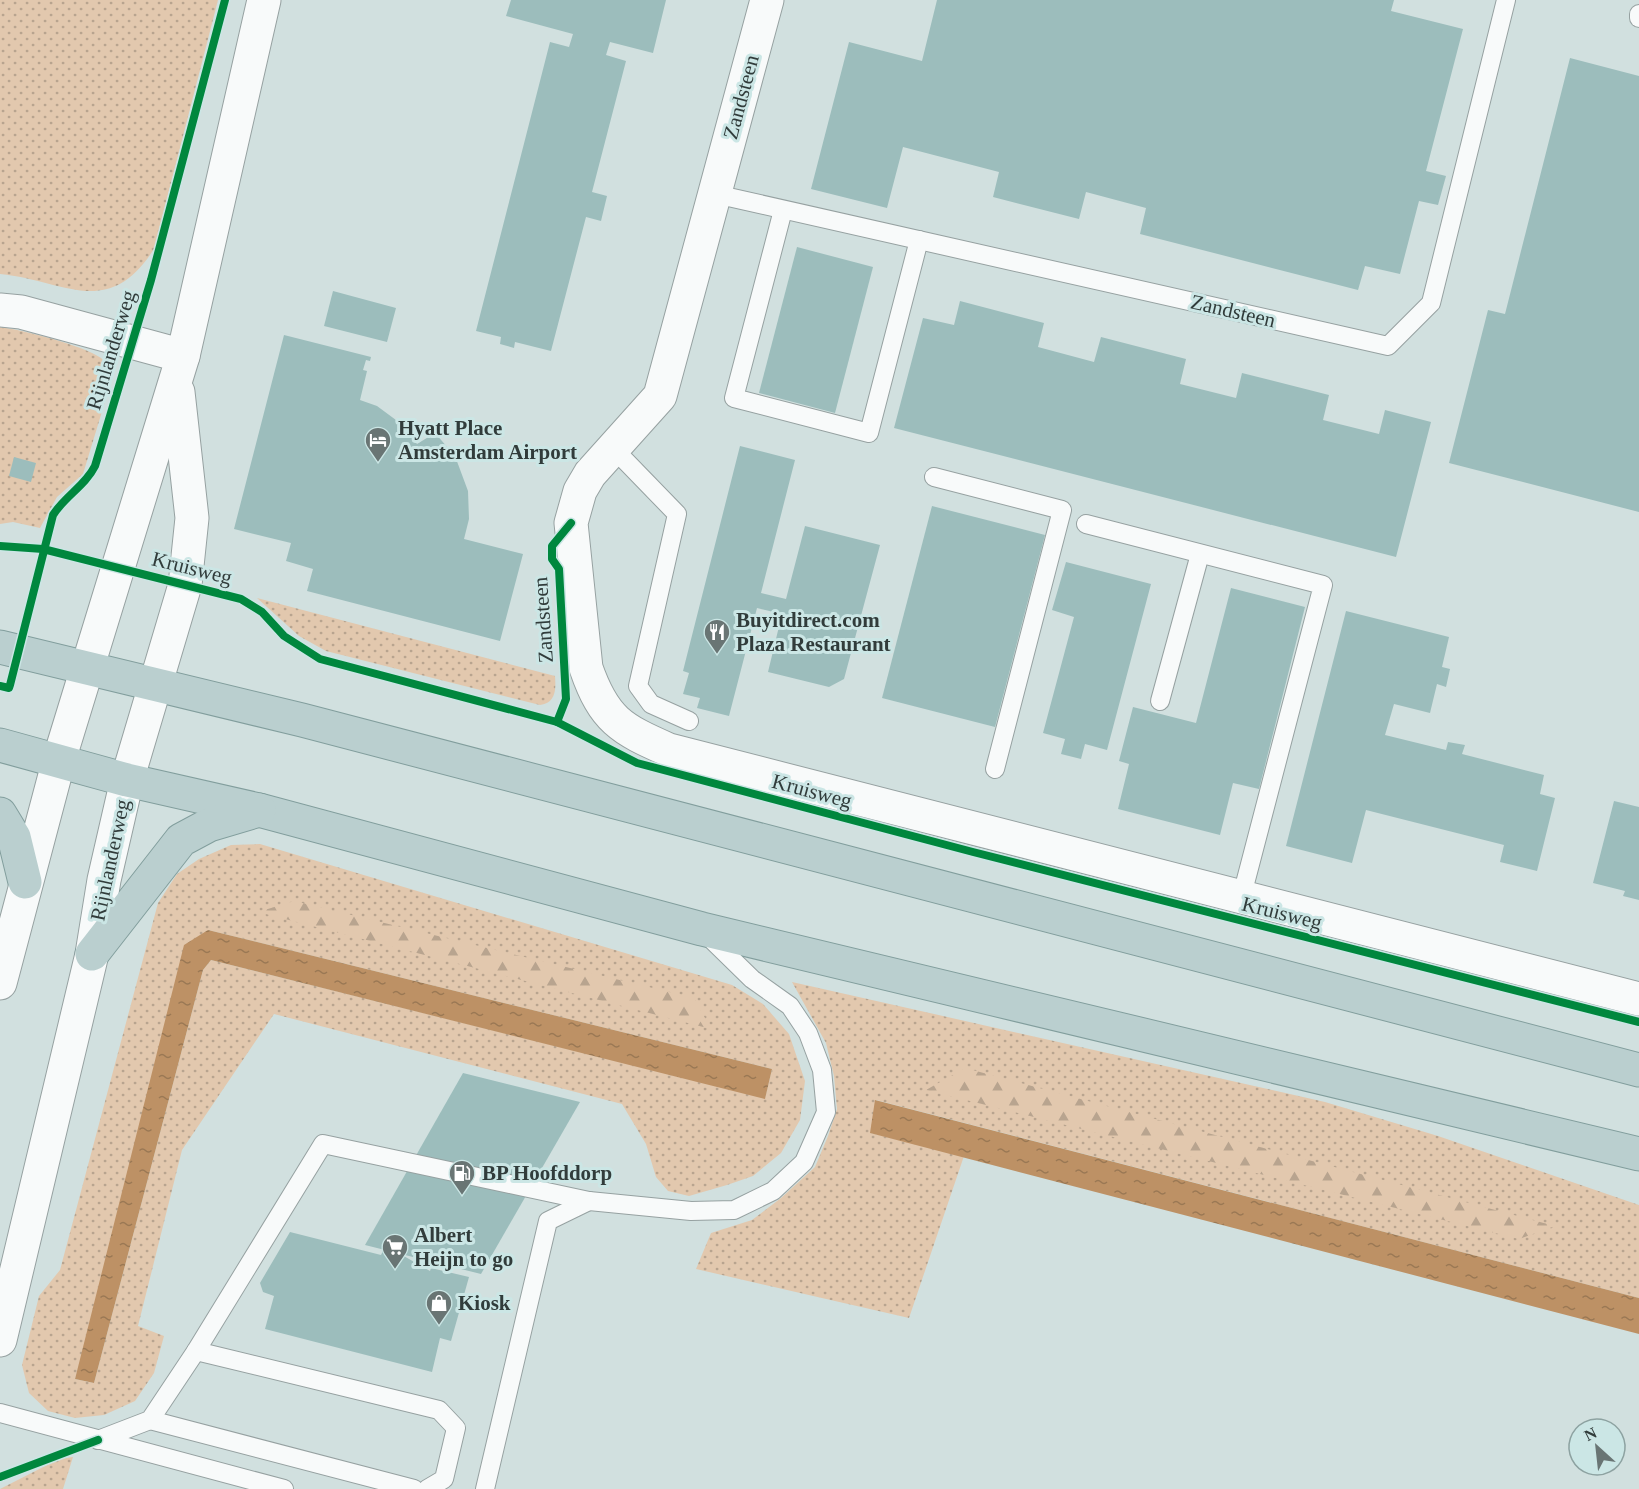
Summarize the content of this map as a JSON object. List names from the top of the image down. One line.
{"streets":{"street":["Zandsteen","Rijnlanderweg","Kruisweg"]},"crossings":[["Zandsteen","Kruisweg"]],"places":{"hotel":["Hyatt Place Amsterdam Airport"],"restaurant":["Buyitdirect.com Plaza Restaurant"],"fuel station":["BP Hoofddorp"],"supermarket":["Albert Heijn to go"],"shop":["Kiosk"]},"north":"top left"}
